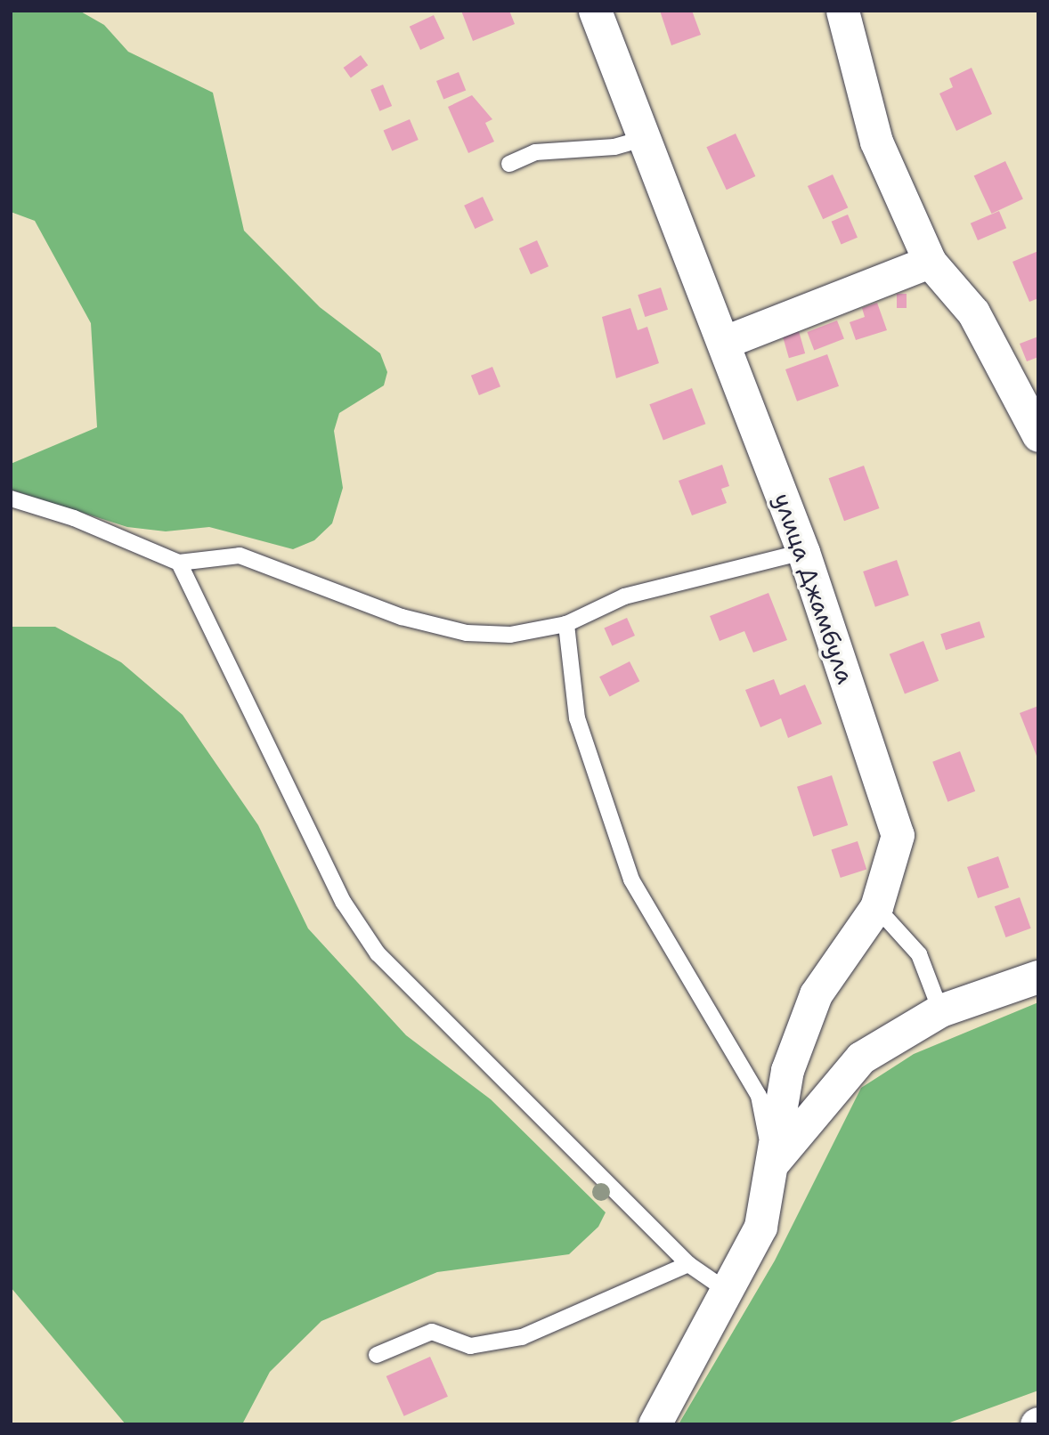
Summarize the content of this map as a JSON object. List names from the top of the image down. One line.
{"streets":{"street":["улица Джамбула"]}}
